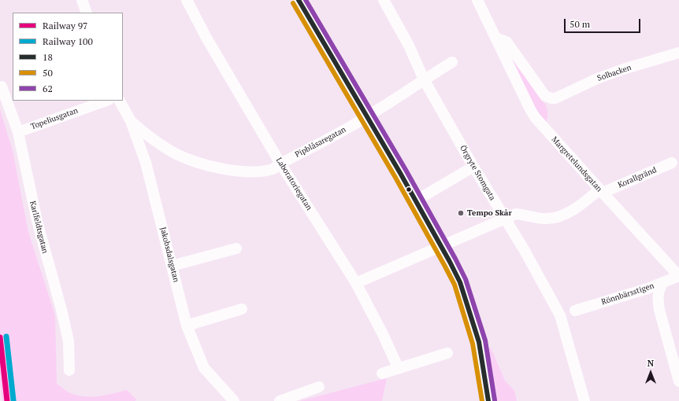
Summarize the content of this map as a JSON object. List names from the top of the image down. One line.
{"streets":{"street":["Solbacken","Topeliusgatan","Pipblåsaregatan","Margretelundsgatan","Örgryte Stomgata","Korallgränd","Laboratoriegatan","Karlfeldtsgatan","Jakobsdalsgatan","Rönnbärsstigen"]},"crossings":[["Solbacken","Margretelundsgatan"],["Topeliusgatan","Karlfeldtsgatan"],["Pipblåsaregatan","Örgryte Stomgata"],["Pipblåsaregatan","Laboratoriegatan"],["Pipblåsaregatan","Jakobsdalsgatan"],["Margretelundsgatan","Korallgränd"],["Margretelundsgatan","Rönnbärsstigen"],["Örgryte Stomgata","Korallgränd"],["Korallgränd","Laboratoriegatan"]],"places":["Tempo Skår"],"lines":["transit line 18","transit line 62","transit line 50","rail line 100","rail line 97"],"legend":["Railway 97","Railway 100","18","50","62"],"scale_bar":"50 m","north":"top"}
